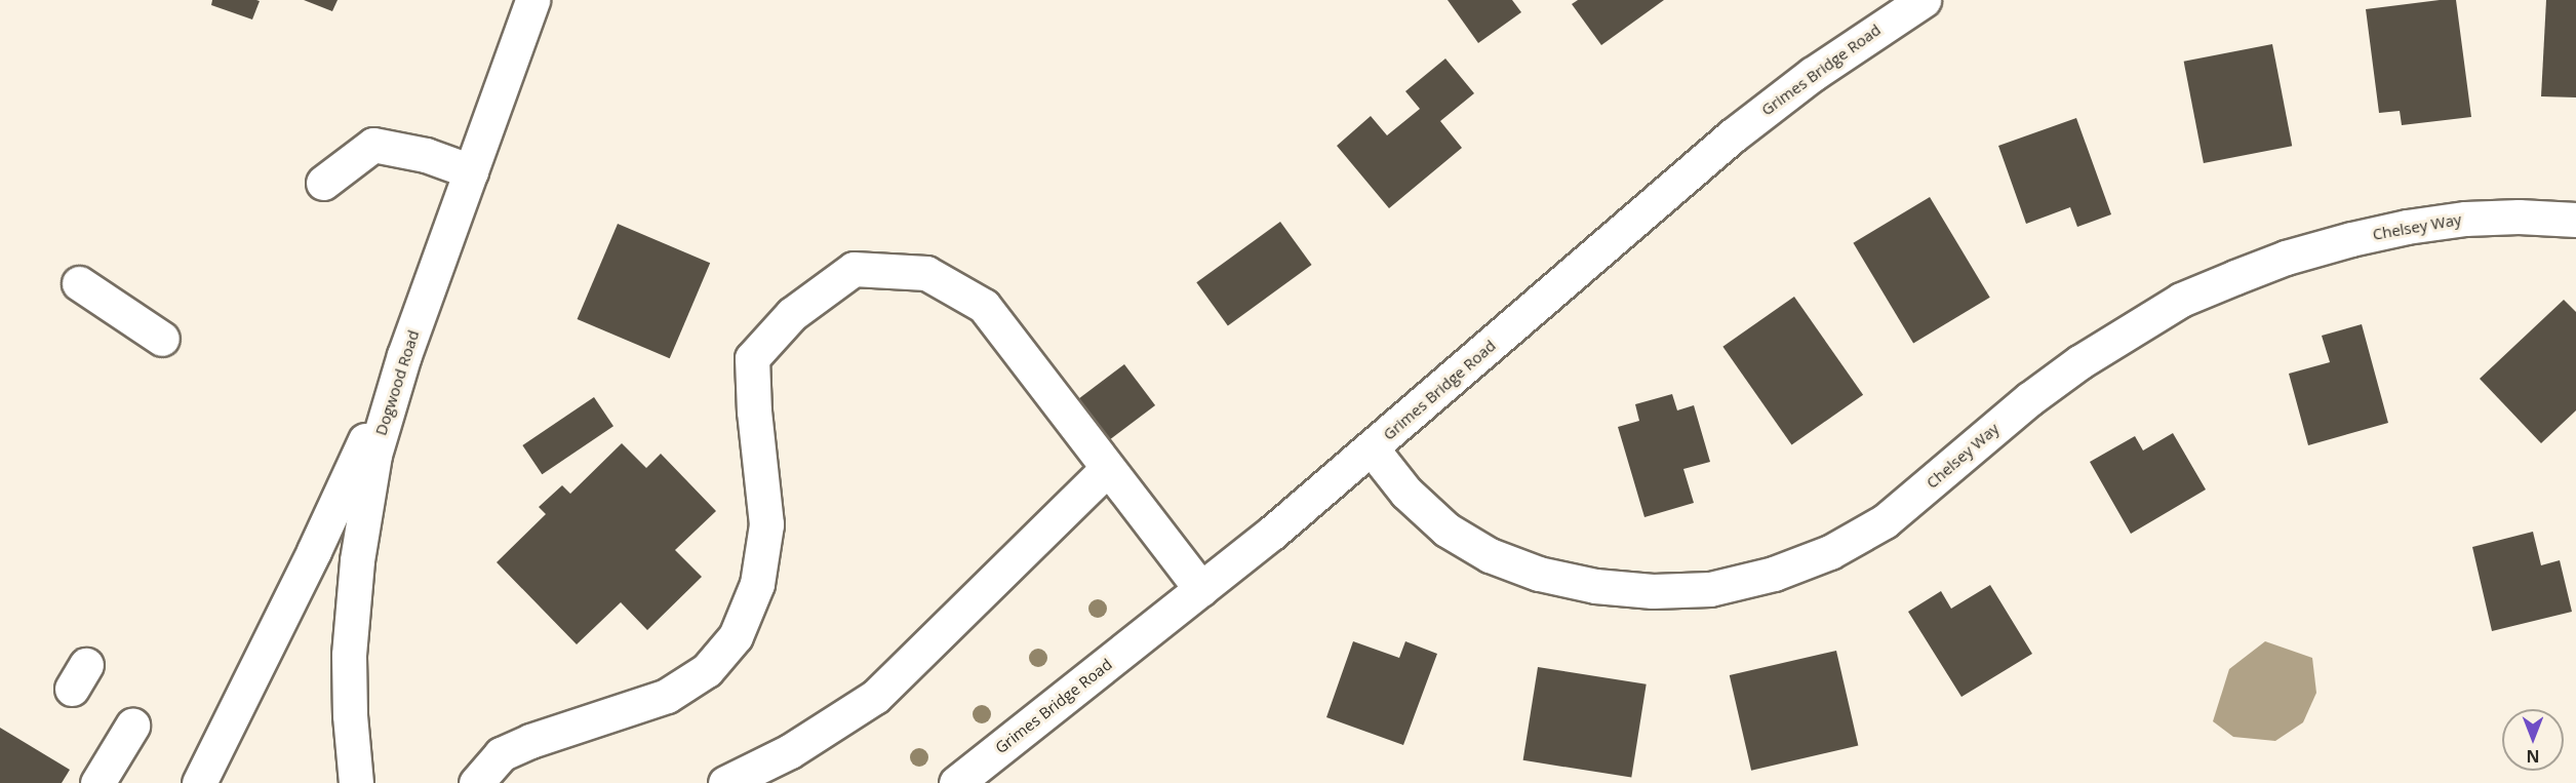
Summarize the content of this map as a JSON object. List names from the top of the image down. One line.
{"streets":{"street":["Grimes Bridge Road","Chelsey Way","Dogwood Road"]},"crossings":[["Grimes Bridge Road","Chelsey Way"]],"north":"bottom"}
